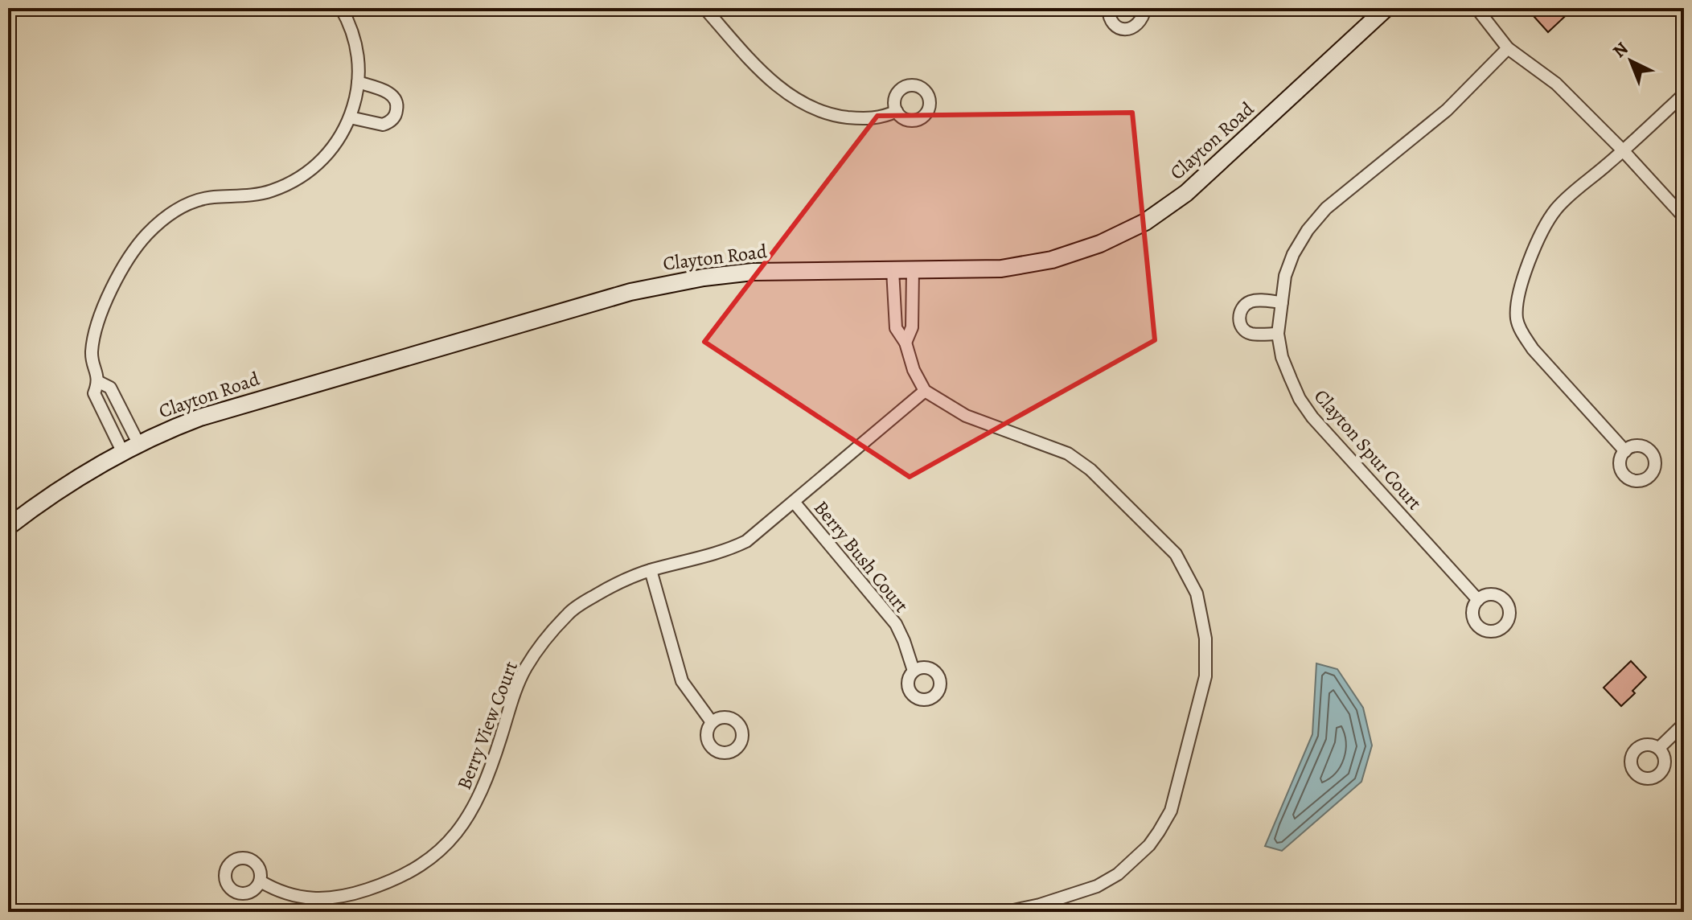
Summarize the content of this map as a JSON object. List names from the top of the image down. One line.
{"streets":{"main road":["Clayton Road"],"street":["Clayton Spur Court","Berry Bush Court","Berry View Court"]},"crossings":[["Berry Bush Court","Berry View Court"]],"north":"top left"}
